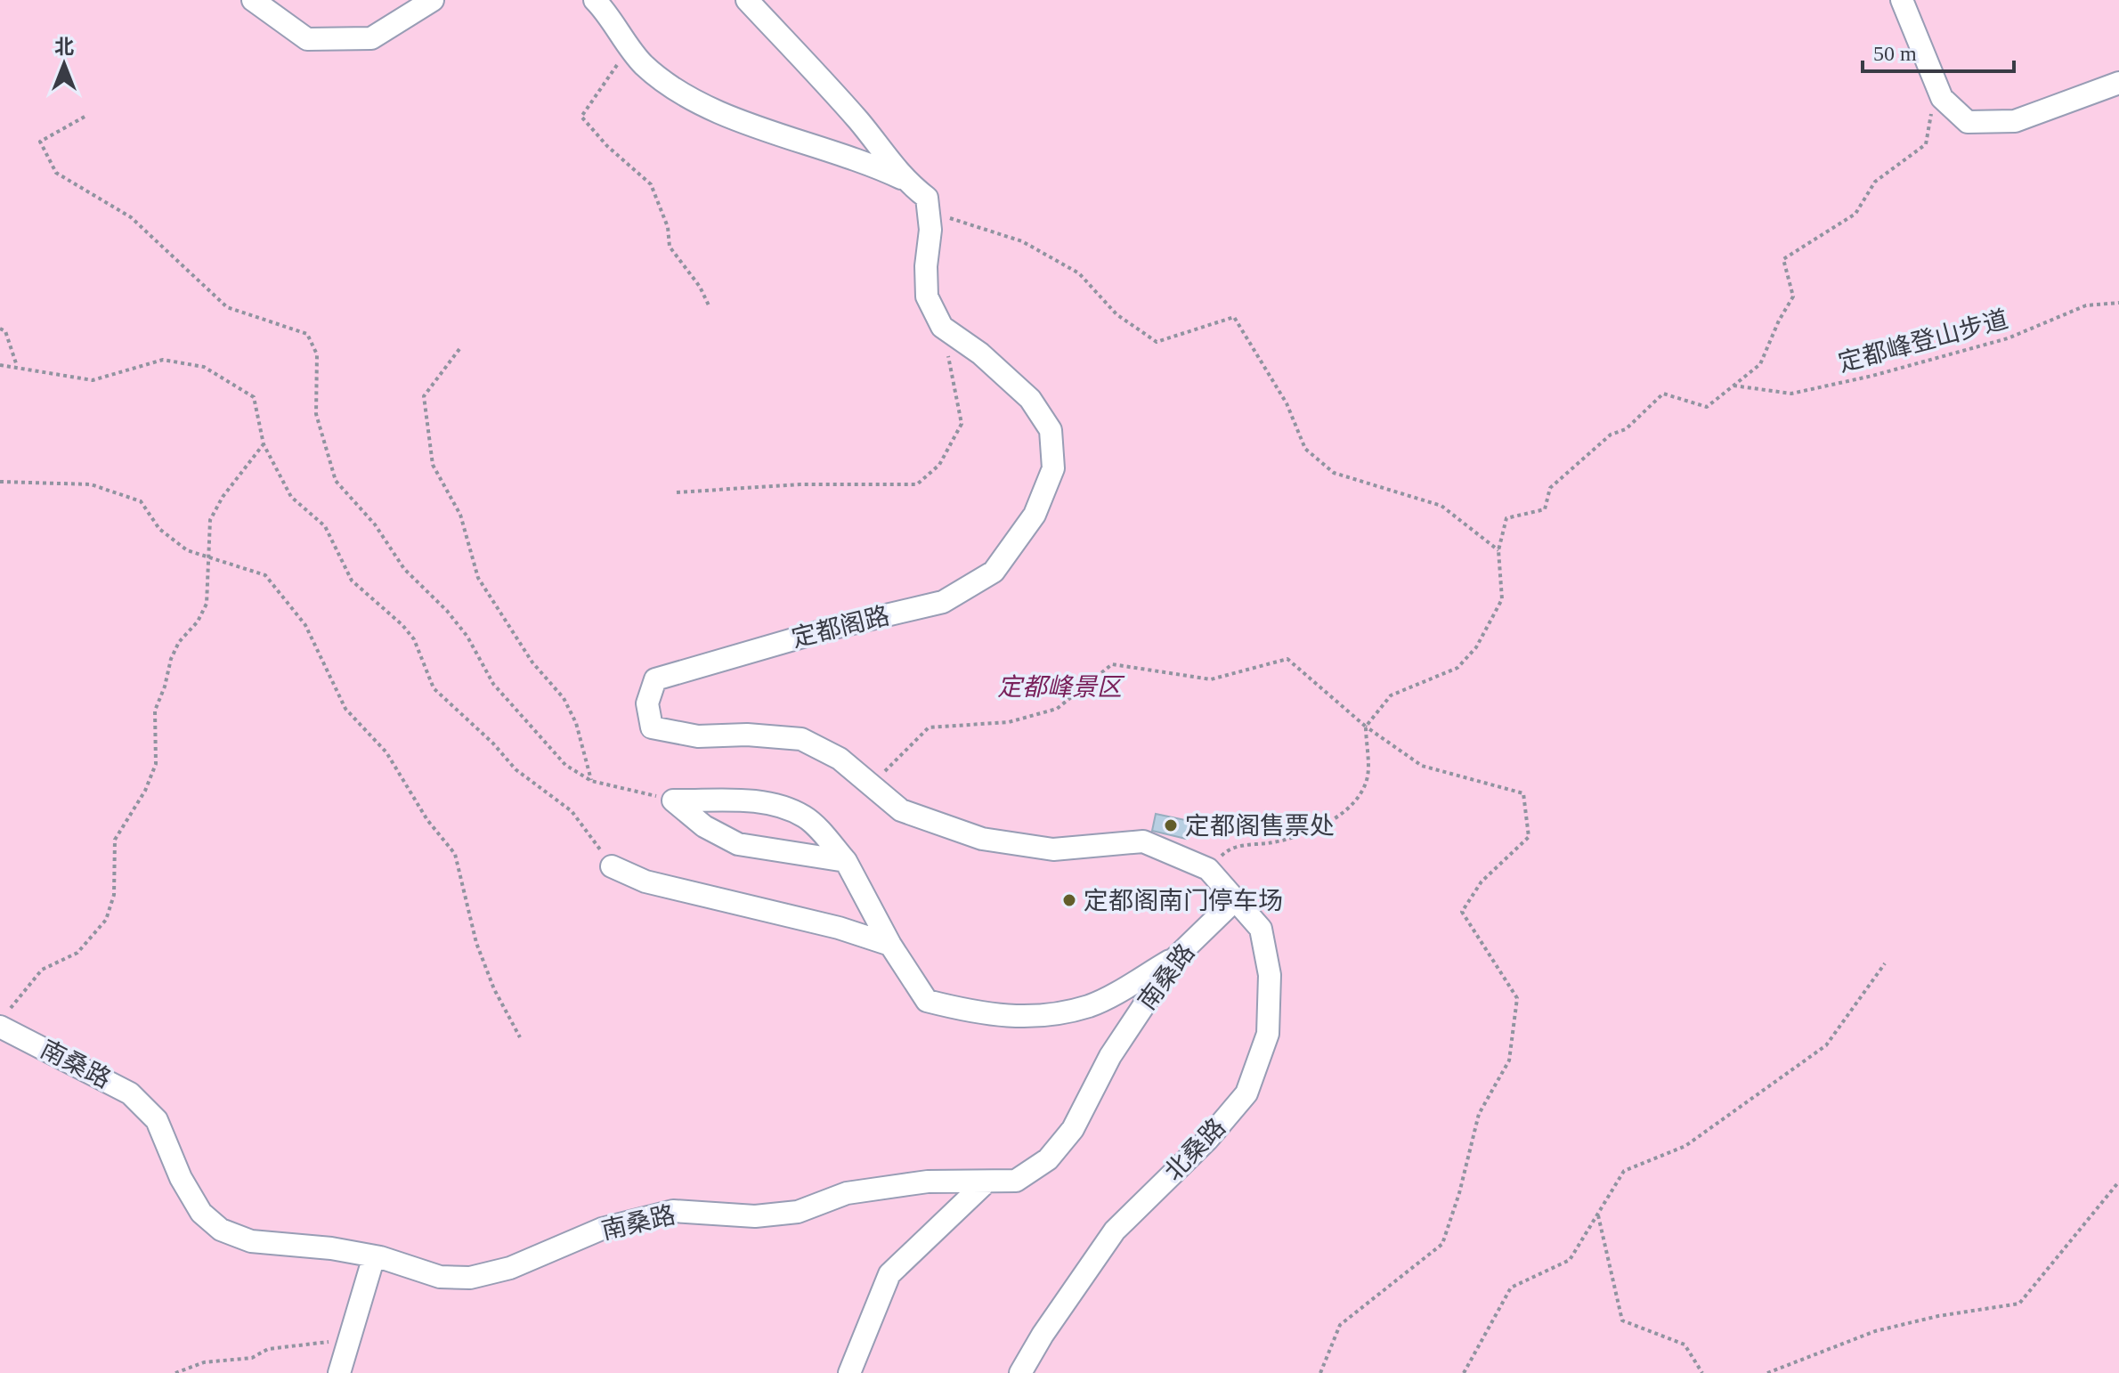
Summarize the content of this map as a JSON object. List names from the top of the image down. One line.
{"streets":{"street":["定都阁路","南桑路","北桑路"],"path":["定都峰登山步道"]},"crossings":[["定都阁路","南桑路"],["定都阁路","北桑路"],["南桑路","北桑路"]],"parks":["定都峰景区"],"places":["定都阁售票处","定都阁南门停车场"],"scale_bar":"50 m","north":"top"}
